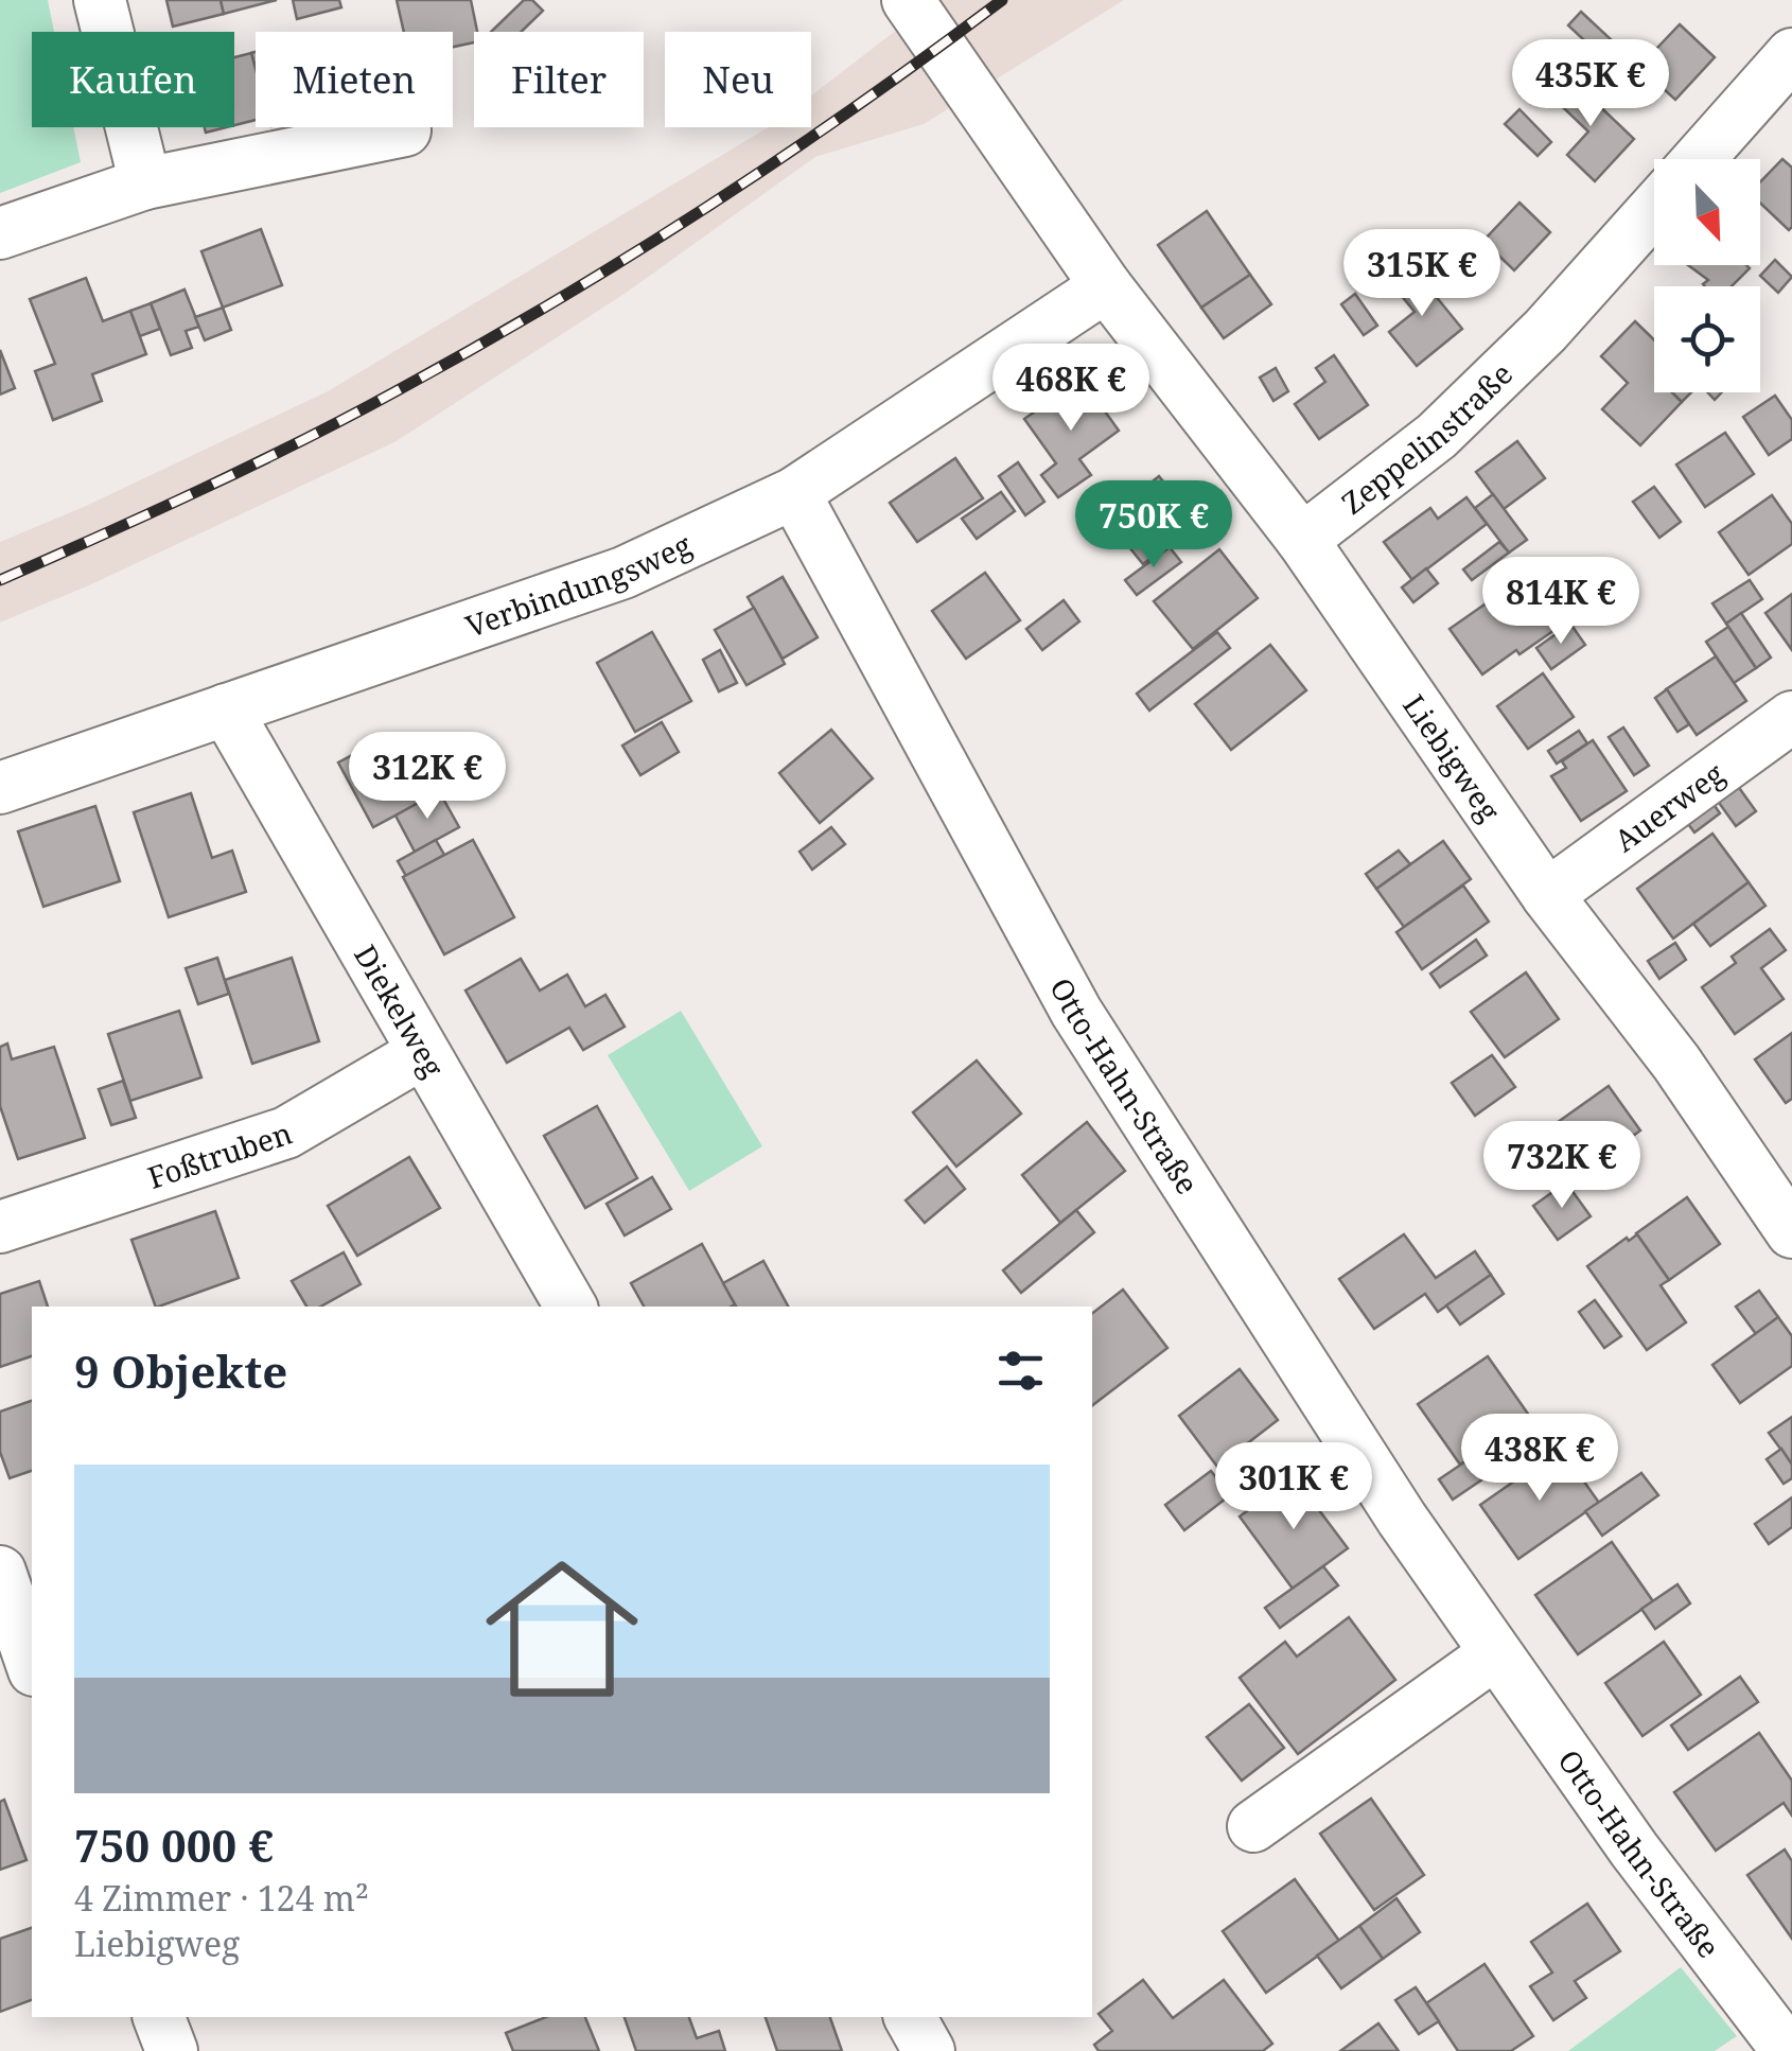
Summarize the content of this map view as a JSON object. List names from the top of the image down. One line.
{"streets":{"street":["Zeppelinstraße","Verbindungsweg","Liebigweg","Auerweg","Diekelweg","Otto-Hahn-Straße","Foßtruben"]},"crossings":[["Zeppelinstraße","Liebigweg"],["Verbindungsweg","Liebigweg"],["Verbindungsweg","Diekelweg"],["Verbindungsweg","Otto-Hahn-Straße"],["Liebigweg","Auerweg"],["Diekelweg","Foßtruben"]],"north":"bottom right","page":{"chip":["Kaufen","Mieten","Filter","Neu"],"price":["435K €","315K €","468K €","750K €","814K €","312K €","732K €","438K €","301K €"],"heading":"9 Objekte","list":[{"name":"750 000 €","note":"4 Zimmer · 124 m² · Liebigweg"}]}}
